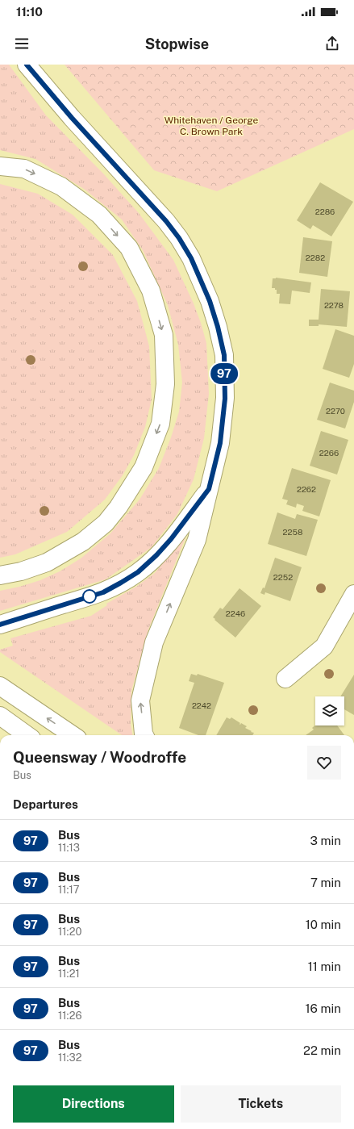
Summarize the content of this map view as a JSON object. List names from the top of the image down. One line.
{"parks":["Whitehaven / George C. Brown Park"],"lines":["bus line 97"],"house_numbers":["2286","2282","2278","2270","2266","2262","2258","2252","2246","2242"],"page":{"status":"11:10","header":"Stopwise","on_map":"97","heading":[["Queensway / Woodroffe","Bus"],"Departures"],"list":[{"mark":"97","name":"Bus","note":"11:13","value":"3 min"},{"mark":"97","name":"Bus","note":"11:17","value":"7 min"},{"mark":"97","name":"Bus","note":"11:20","value":"10 min"},{"mark":"97","name":"Bus","note":"11:21","value":"11 min"},{"mark":"97","name":"Bus","note":"11:26","value":"16 min"},{"mark":"97","name":"Bus","note":"11:32","value":"22 min"}],"buttons":["Directions","Tickets"]}}
